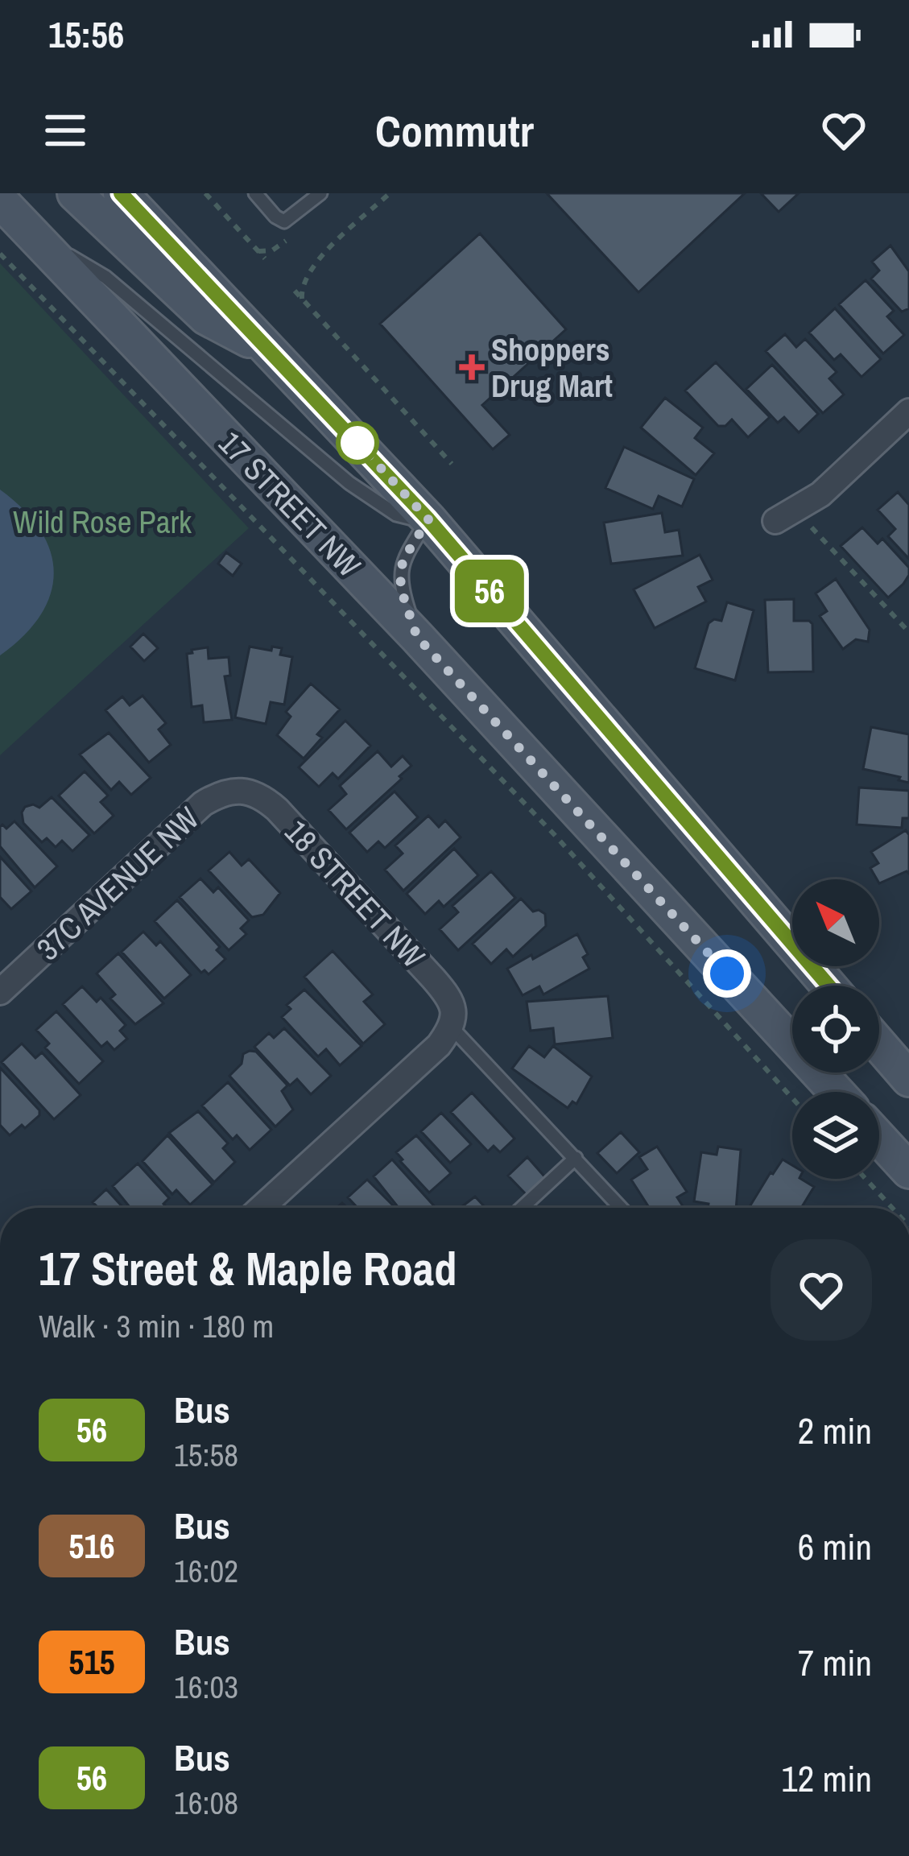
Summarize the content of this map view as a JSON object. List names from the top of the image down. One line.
{"streets":{"main road":["17 STREET NW"],"street":["37C AVENUE NW","18 STREET NW"]},"crossings":[["37C AVENUE NW","18 STREET NW"]],"parks":["Wild Rose Park"],"places":{"health":["Shoppers Drug Mart"]},"lines":["bus line 56"],"north":"top left","page":{"status":"15:56","header":"Commutr","on_map":"56","heading":["17 Street & Maple Road","Walk · 3 min · 180 m"],"list":[{"mark":"56","name":"Bus","note":"15:58","value":"2 min"},{"mark":"516","name":"Bus","note":"16:02","value":"6 min"},{"mark":"515","name":"Bus","note":"16:03","value":"7 min"},{"mark":"56","name":"Bus","note":"16:08","value":"12 min"}]}}
